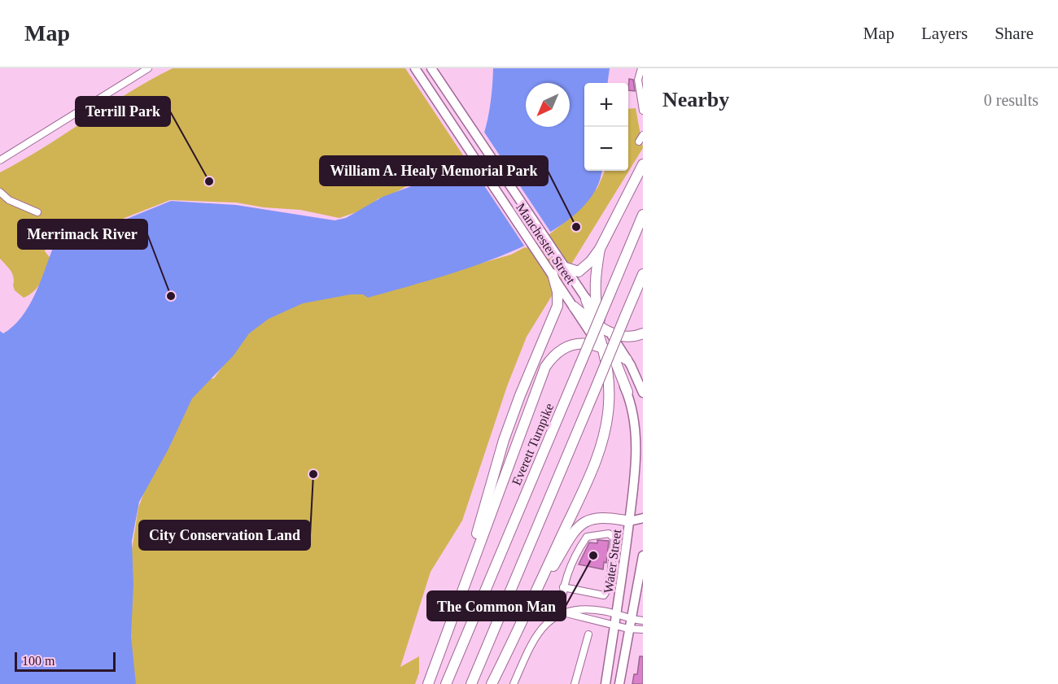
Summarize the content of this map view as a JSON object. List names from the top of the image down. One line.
{"streets":{"highway":["Everett Turnpike"],"main road":["Manchester Street","Water Street"]},"places":["Terrill Park","William A. Healy Memorial Park","Merrimack River","City Conservation Land","The Common Man"],"scale_bar":"100 m","north":"bottom left","page":{"header":"Map","nav":["Map","Layers","Share"],"heading":["Nearby","0 results"],"map_buttons":["+","−"],"scale":"100 m"}}
